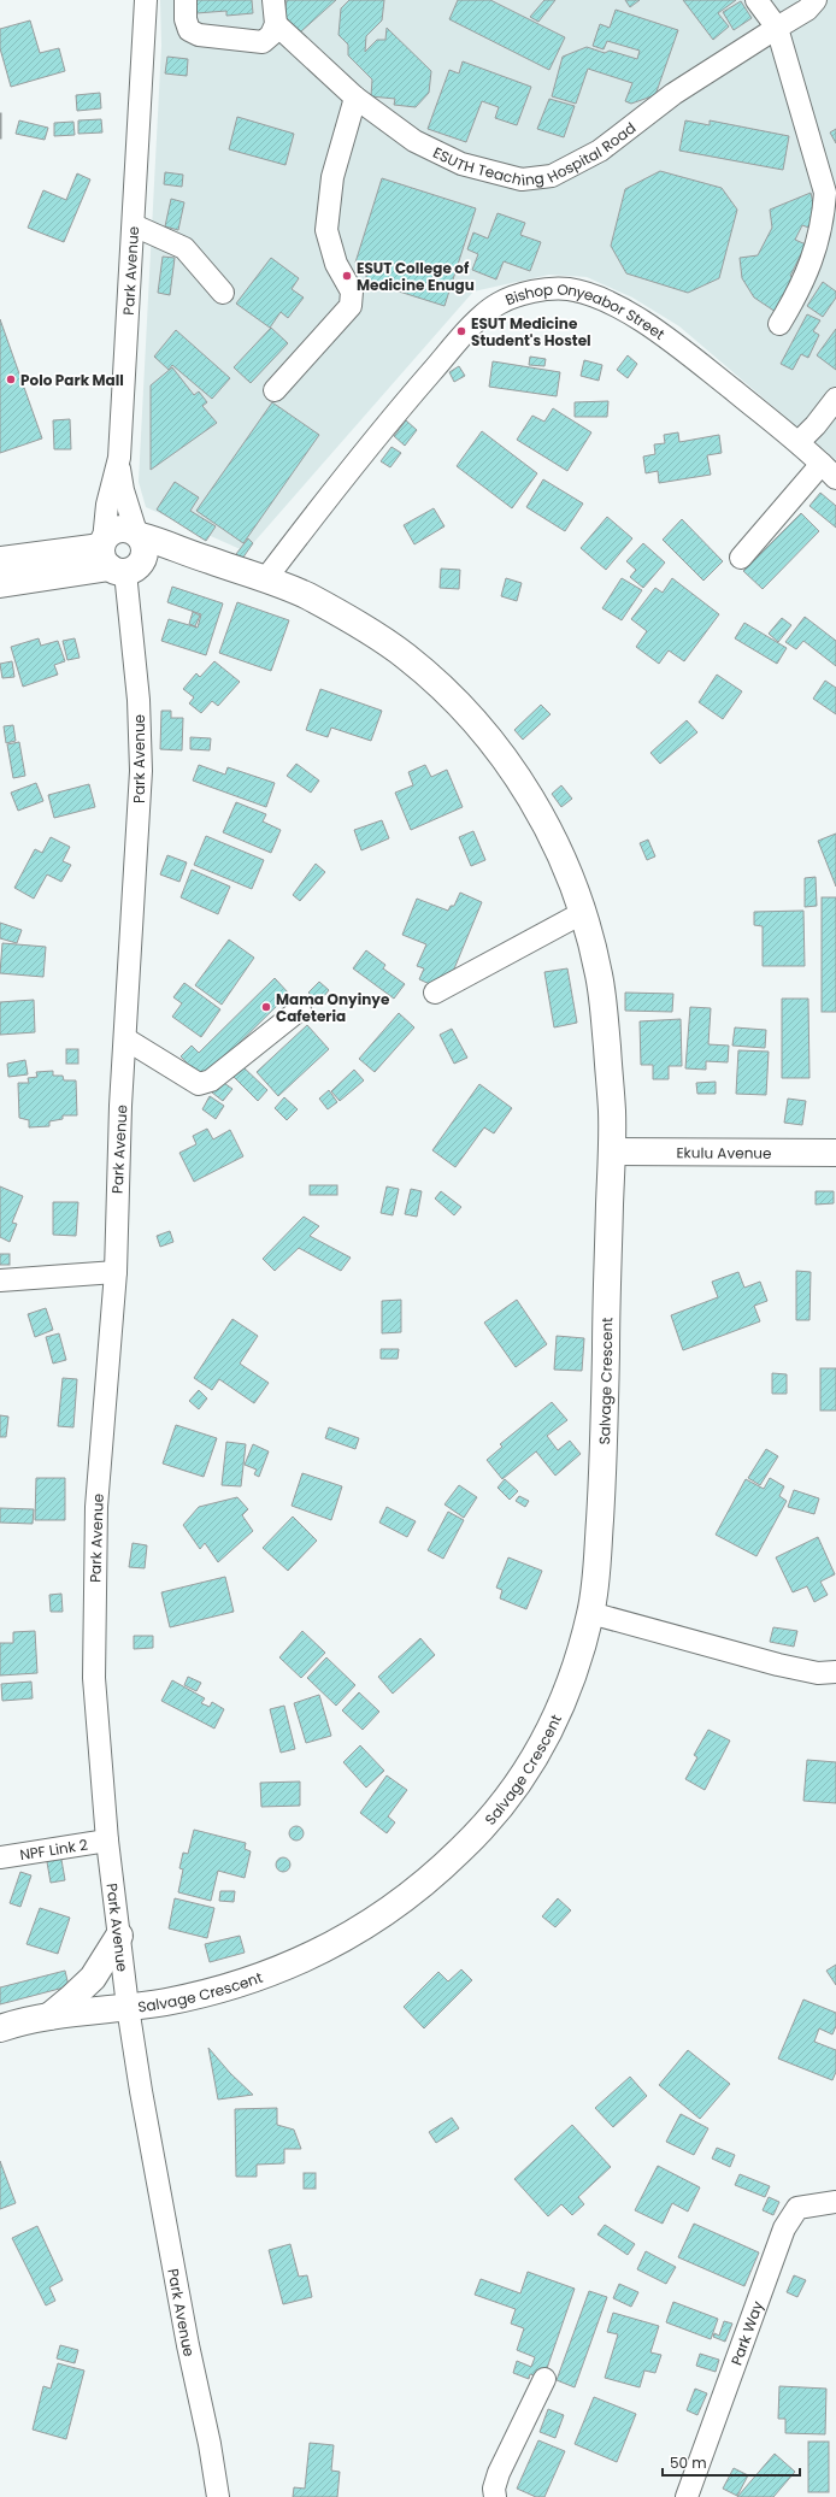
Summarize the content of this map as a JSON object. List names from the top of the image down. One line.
{"streets":{"main road":["Ekulu Avenue","Salvage Crescent"],"street":["ESUTH Teaching Hospital Road","Park Avenue","Bishop Onyeabor Street","NPF Link 2","Park Way"]},"crossings":[["Park Avenue","Salvage Crescent"],["Park Avenue","NPF Link 2"],["Bishop Onyeabor Street","Salvage Crescent"],["Ekulu Avenue","Salvage Crescent"]],"places":["ESUT College of Medicine Enugu","ESUT Medicine Student's Hostel","Polo Park Mall","Mama Onyinye Cafeteria"],"scale_bar":"50 m"}
